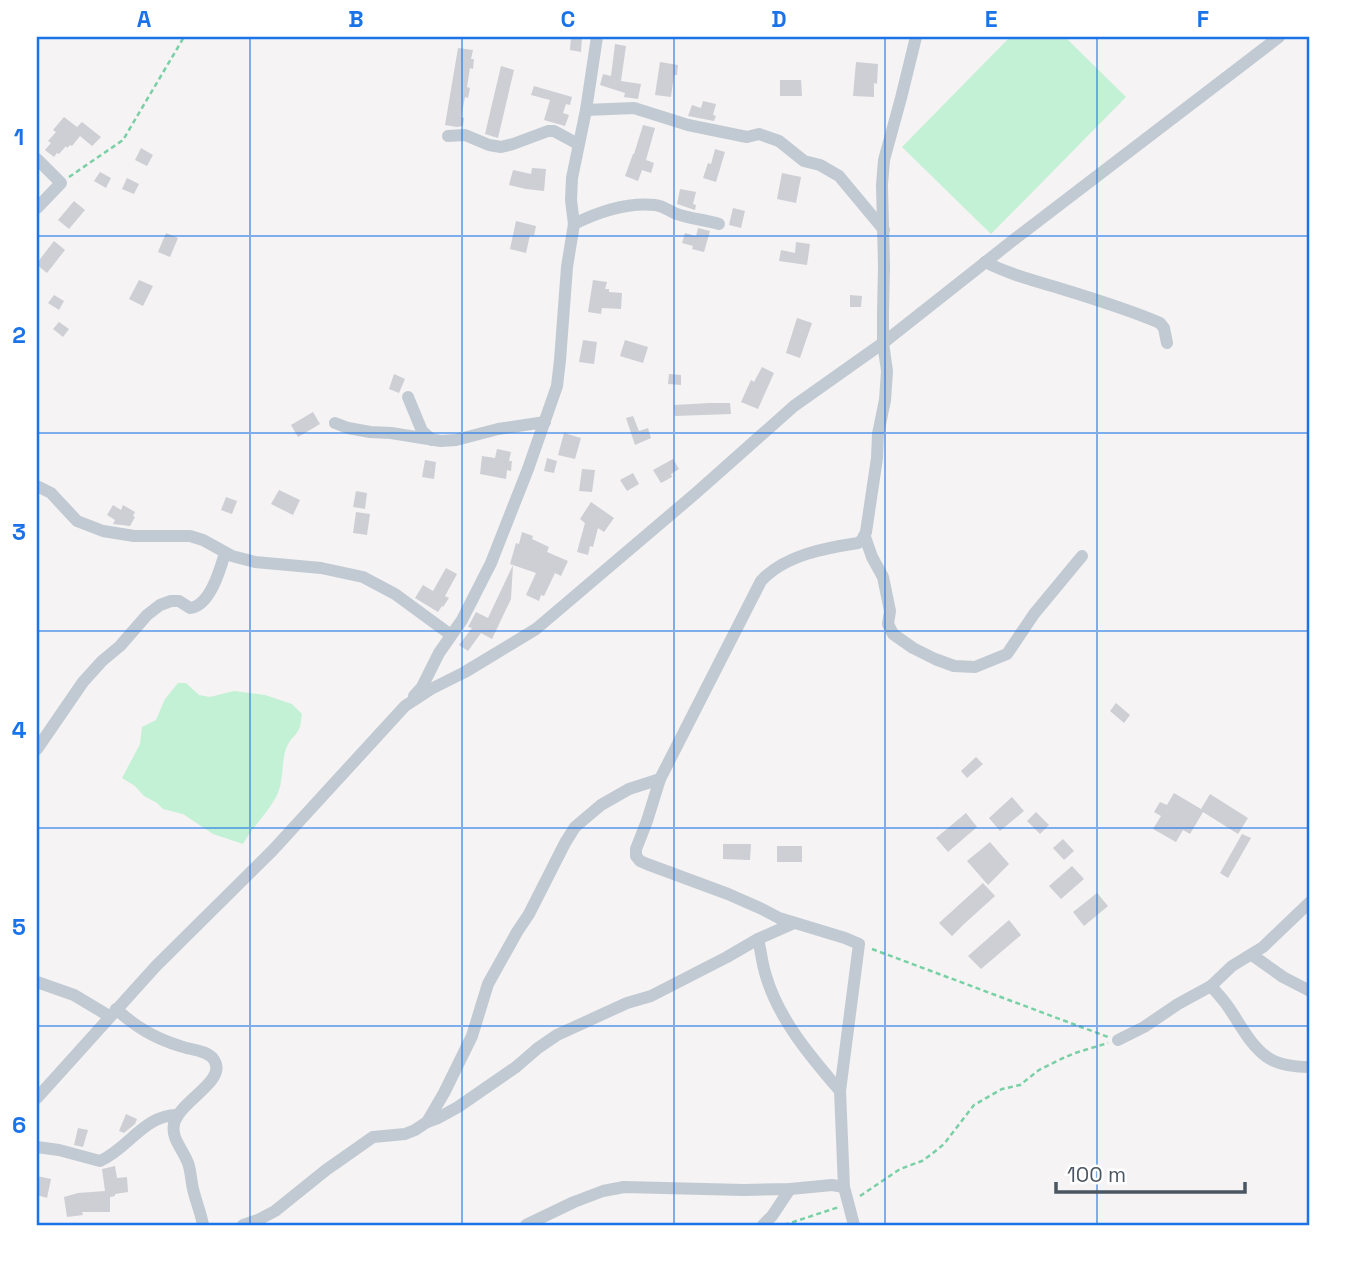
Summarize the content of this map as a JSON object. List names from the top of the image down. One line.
{"scale_bar":"100 m","grid":{"columns":["A","B","C","D","E","F"],"rows":["1","2","3","4","5","6"]}}
